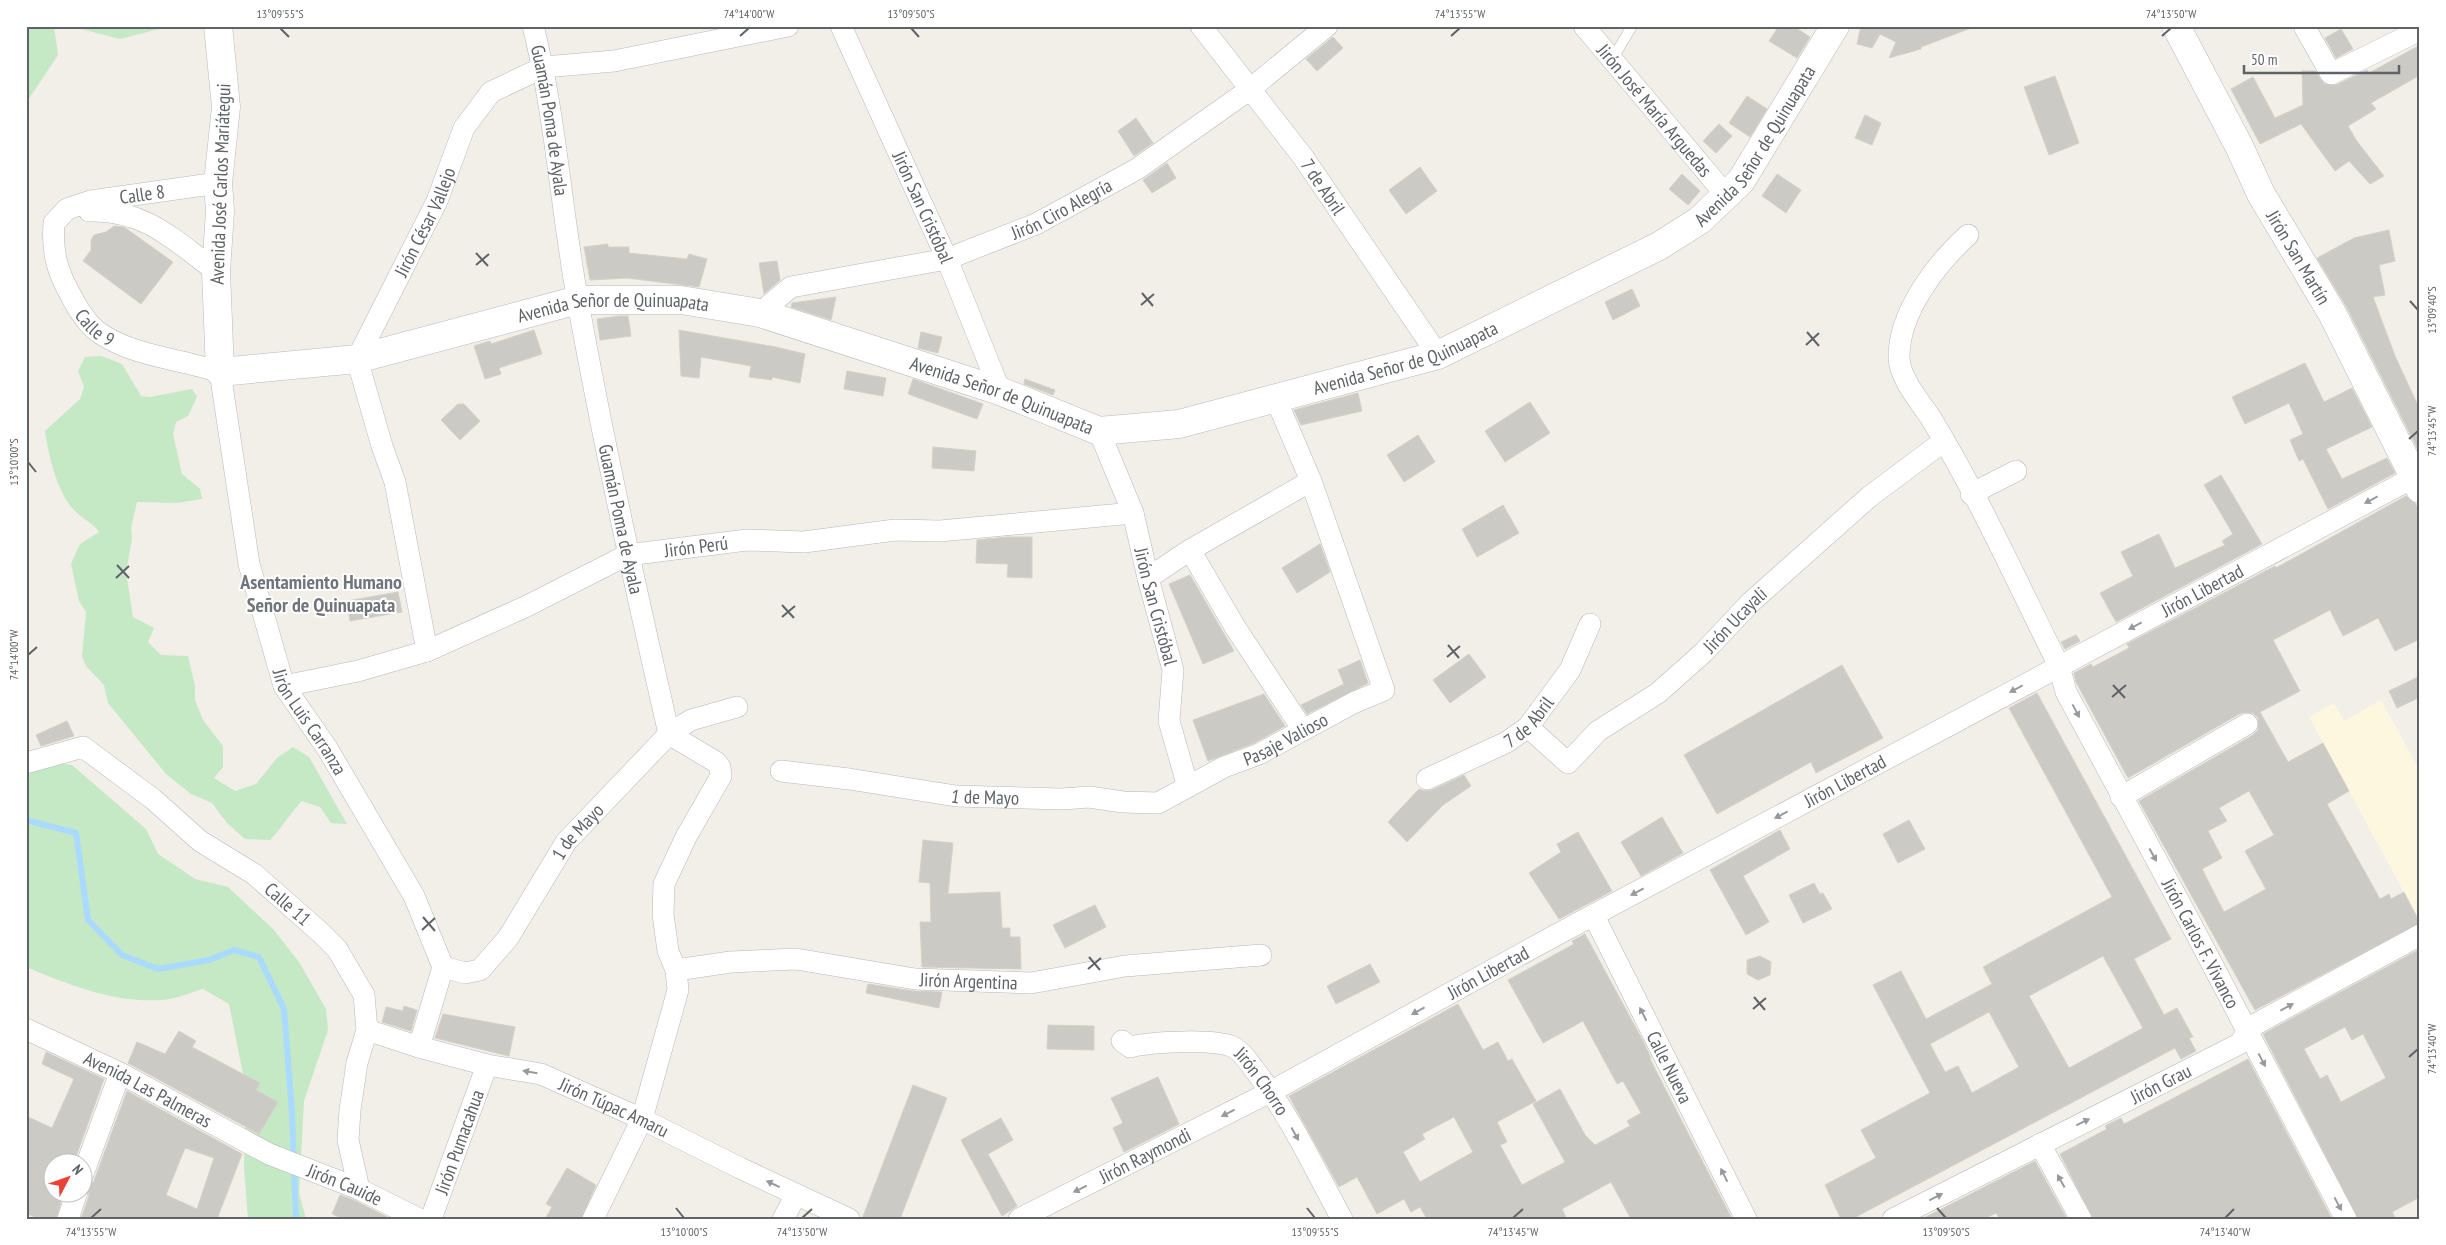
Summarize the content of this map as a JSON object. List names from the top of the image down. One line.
{"streets":{"street":["Jirón José María Arguedas","Guamán Poma de Ayala","Avenida Señor de Quinuapata","Avenida José Carlos Mariátegui","7 de Abril","Calle 8","Jirón San Cristóbal","Jirón Ciro Alegría","Jirón César Vallejo","Jirón San Martín","Calle 9","Jirón Perú","Jirón Libertad","Jirón Ucayali","Jirón Luis Carranza","Pasaje Valioso","1 de Mayo","Calle 11","Jirón Carlos F. Vivanco","Jirón Argentina","Calle Nueva","Jirón Chorro","Jirón Grau","Avenida Las Palmeras","Jirón Túpac Amaru","Jirón Pumacahua","Jirón Raymondi","Jirón Cauide"]},"crossings":[["Jirón José María Arguedas","Avenida Señor de Quinuapata"],["Guamán Poma de Ayala","Avenida Señor de Quinuapata"],["Guamán Poma de Ayala","Jirón César Vallejo"],["Guamán Poma de Ayala","Jirón Perú"],["Guamán Poma de Ayala","1 de Mayo"],["Avenida Señor de Quinuapata","Avenida José Carlos Mariátegui"],["Avenida Señor de Quinuapata","7 de Abril"],["Avenida Señor de Quinuapata","Jirón San Cristóbal"],["Avenida Señor de Quinuapata","Jirón Ciro Alegría"],["Avenida Señor de Quinuapata","Jirón César Vallejo"],["Avenida Señor de Quinuapata","Calle 9"],["Avenida Señor de Quinuapata","Jirón Luis Carranza"],["Avenida José Carlos Mariátegui","Calle 8"],["Avenida José Carlos Mariátegui","Calle 9"],["Avenida José Carlos Mariátegui","Jirón Luis Carranza"],["7 de Abril","Jirón Ciro Alegría"],["7 de Abril","Jirón Ucayali"],["Calle 8","Calle 9"],["Jirón San Cristóbal","Jirón Ciro Alegría"],["Jirón San Cristóbal","Jirón Perú"],["Jirón San Cristóbal","Pasaje Valioso"],["Jirón San Cristóbal","1 de Mayo"],["Jirón San Martín","Jirón Libertad"],["Calle 9","Jirón Luis Carranza"],["Jirón Perú","Jirón Luis Carranza"],["Jirón Libertad","Jirón Carlos F. Vivanco"],["Jirón Libertad","Calle Nueva"],["Jirón Libertad","Jirón Chorro"],["Jirón Libertad","Jirón Raymondi"],["Jirón Luis Carranza","1 de Mayo"],["Pasaje Valioso","1 de Mayo"],["Calle 11","Jirón Túpac Amaru"],["Calle 11","Jirón Cauide"],["Jirón Carlos F. Vivanco","Jirón Grau"],["Jirón Chorro","Jirón Raymondi"],["Avenida Las Palmeras","Jirón Cauide"],["Jirón Túpac Amaru","Jirón Pumacahua"]],"one_way":["Jirón Libertad","Jirón Carlos F. Vivanco","Calle Nueva","Jirón Chorro","Jirón Grau","Jirón Túpac Amaru","Jirón Raymondi"],"districts":["Asentamiento Humano Señor de Quinuapata"],"scale_bar":"50 m","north":"top right","coordinates":["13°09'55\"S","74°14'00\"W","13°09'50\"S","74°13'55\"W","74°13'50\"W","13°09'40\"S","74°13'45\"W","13°10'00\"S","74°13'40\"W"]}
